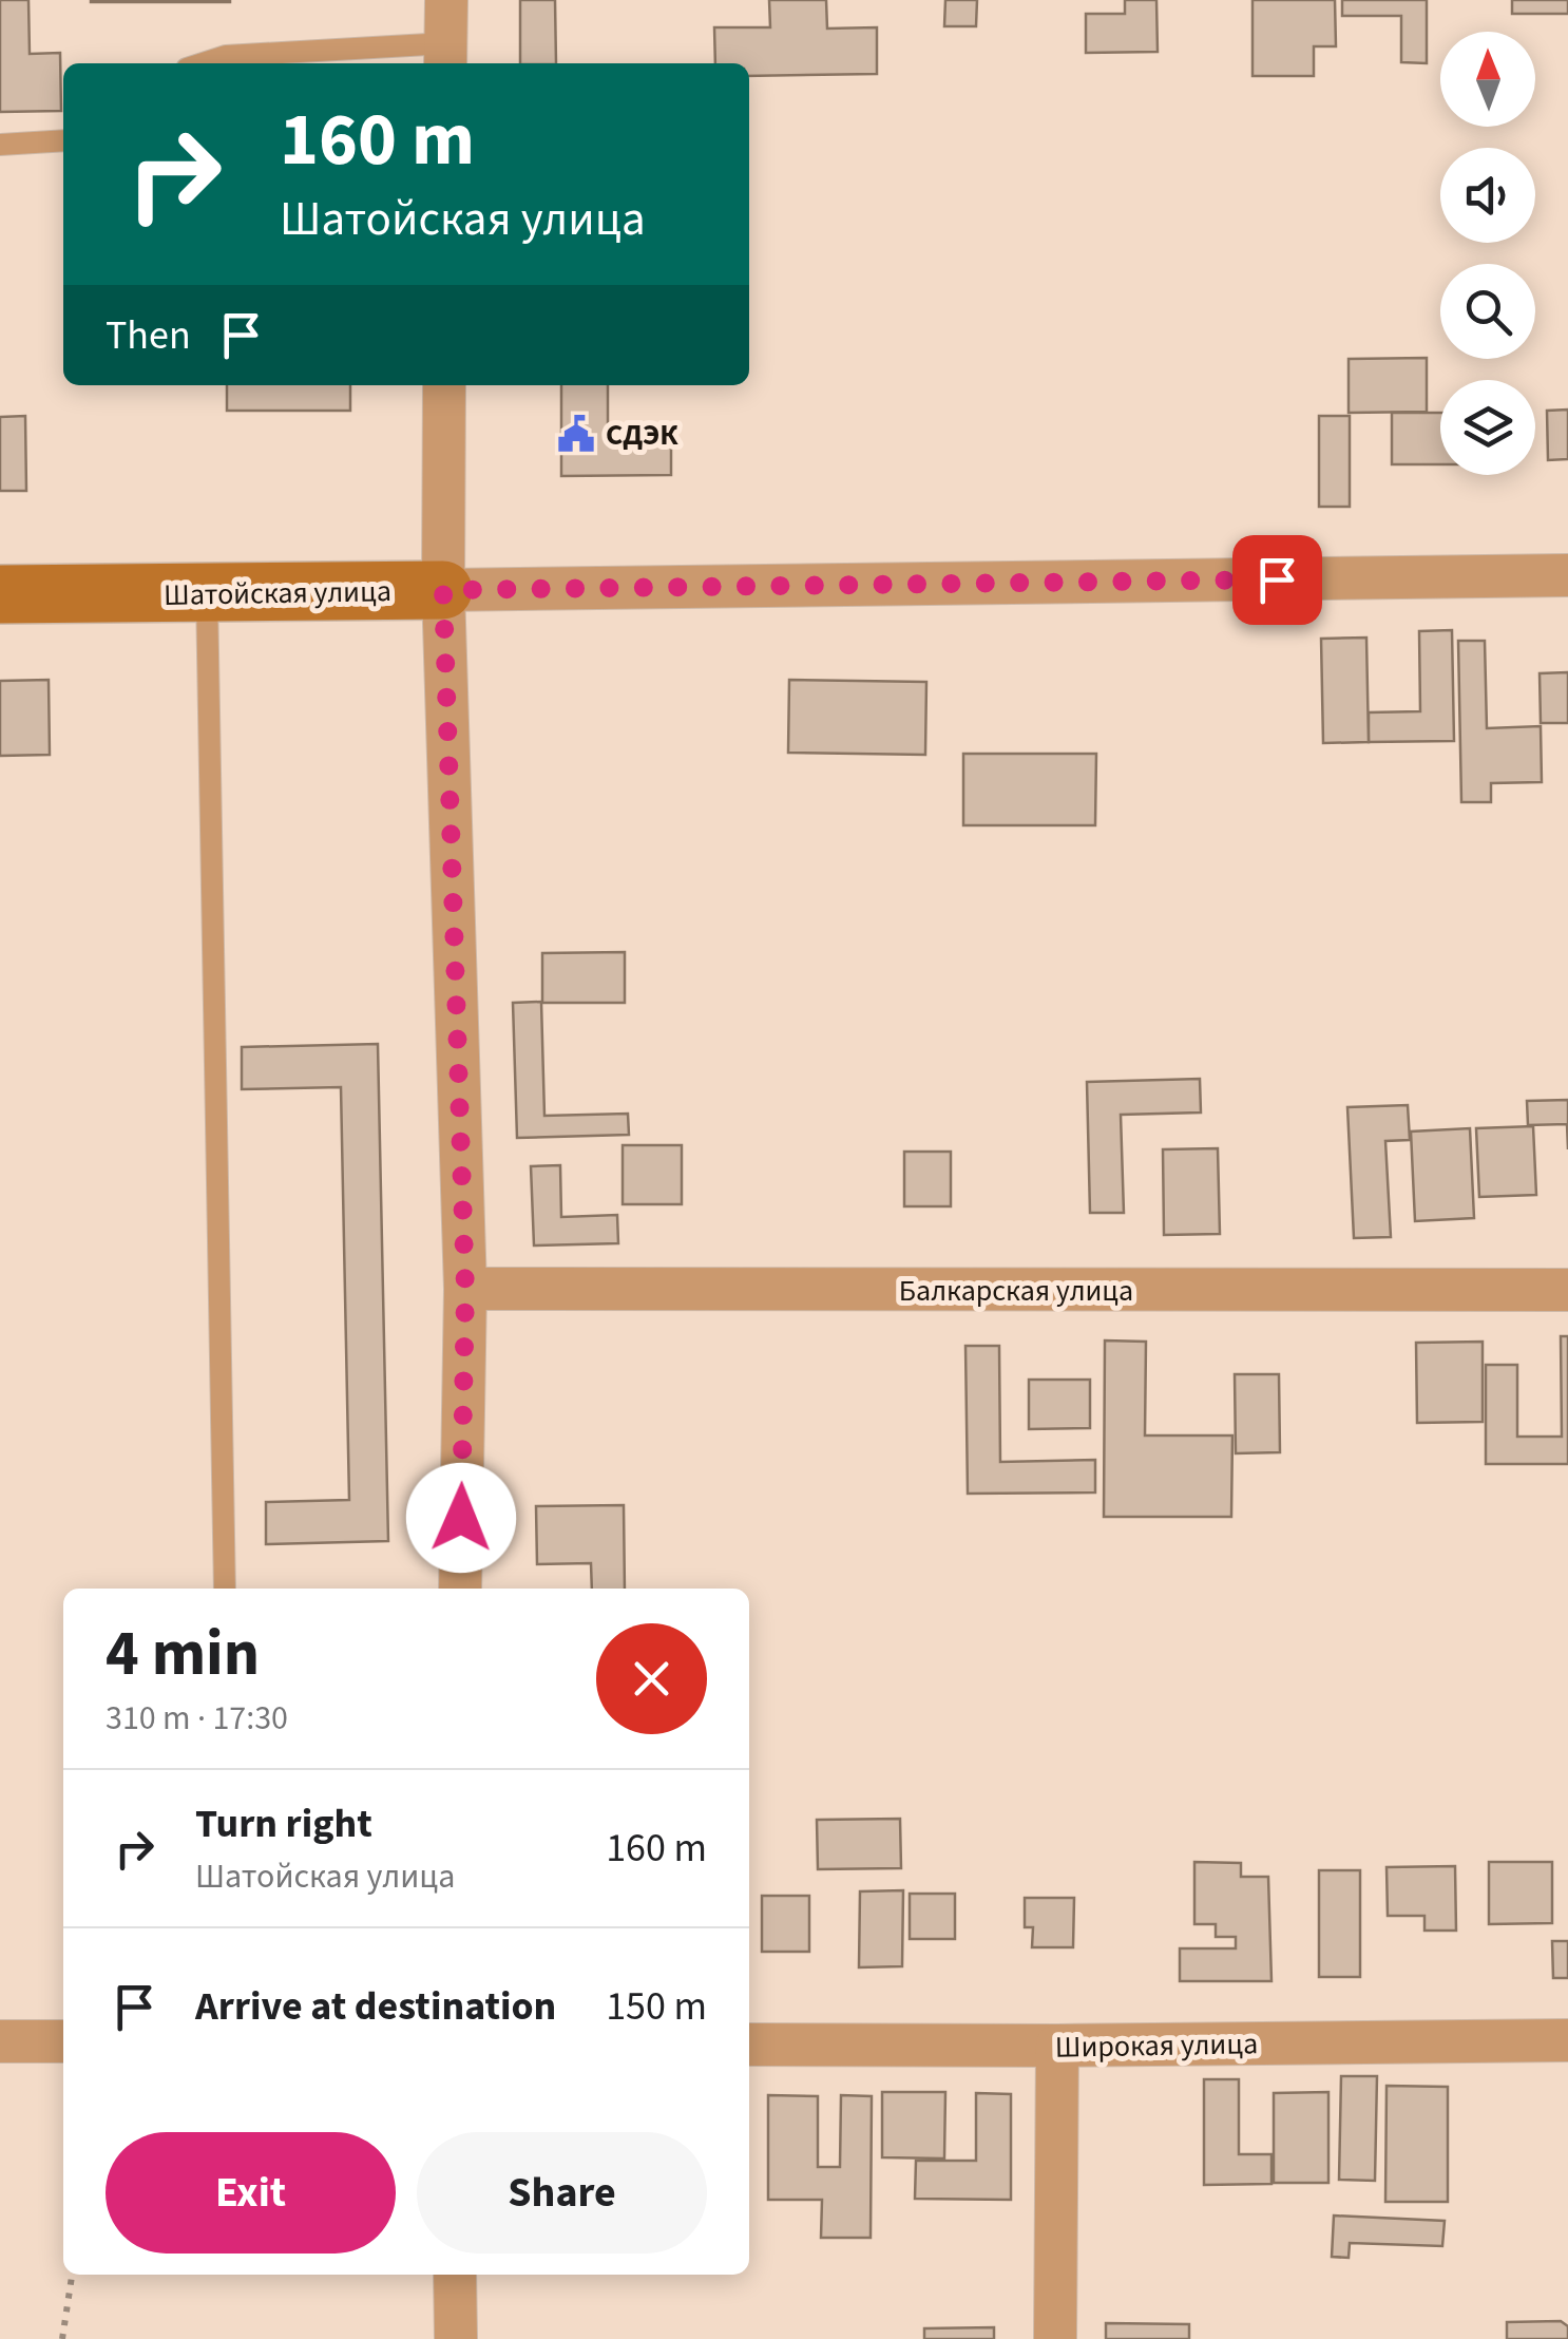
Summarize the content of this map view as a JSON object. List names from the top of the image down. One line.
{"streets":{"street":["Шатойская улица","Балкарская улица","Широкая улица"]},"places":{"public building":["СДЭК"]},"north":"top","page":{"turn":["160 m","Шатойская улица"],"then":"Then","heading":["4 min","310 m · 17:30"],"list":[{"name":"Turn right","note":"Шатойская улица","value":"160 m"},{"name":"Arrive at destination","value":"150 m"}],"buttons":["Exit","Share"]}}
